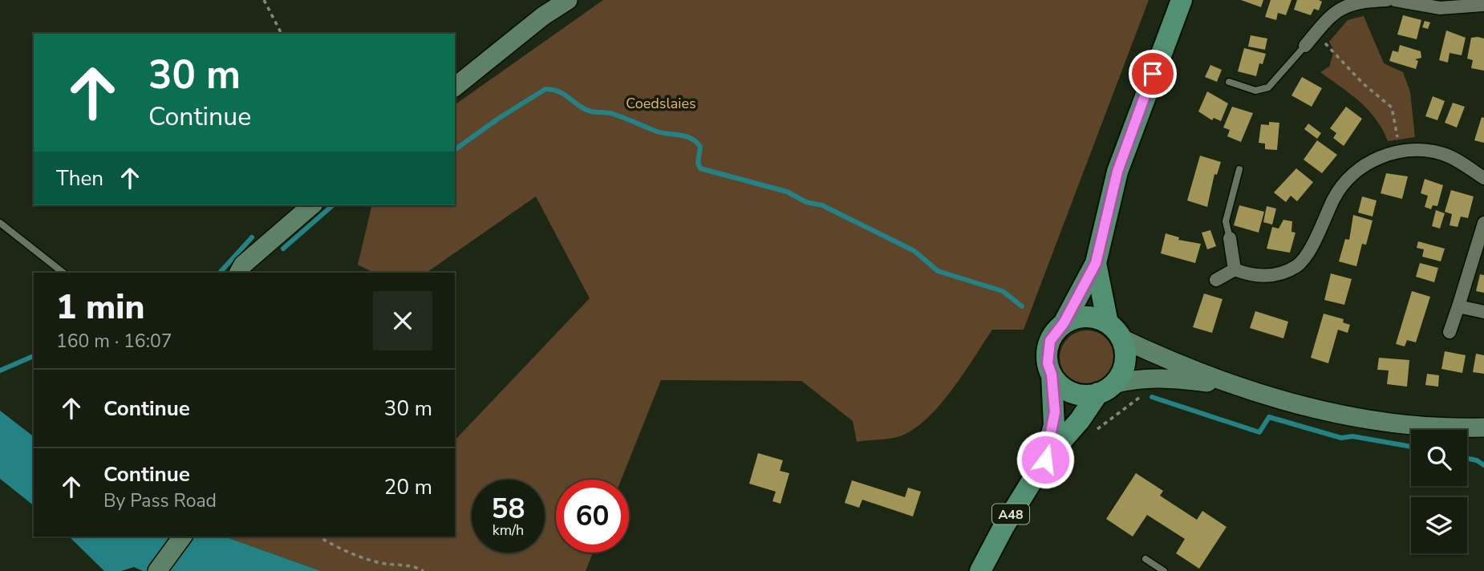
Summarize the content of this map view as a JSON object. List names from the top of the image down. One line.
{"streets":{"main road":["A48"]},"parks":["Coedslaies"],"page":{"turn":["30 m","Continue"],"then":"Then","heading":["1 min","160 m · 16:07"],"list":[{"name":"Continue","value":"30 m"},{"name":"Continue","note":"By Pass Road","value":"20 m"}],"speed":"58 km/h","limit":"60"}}
